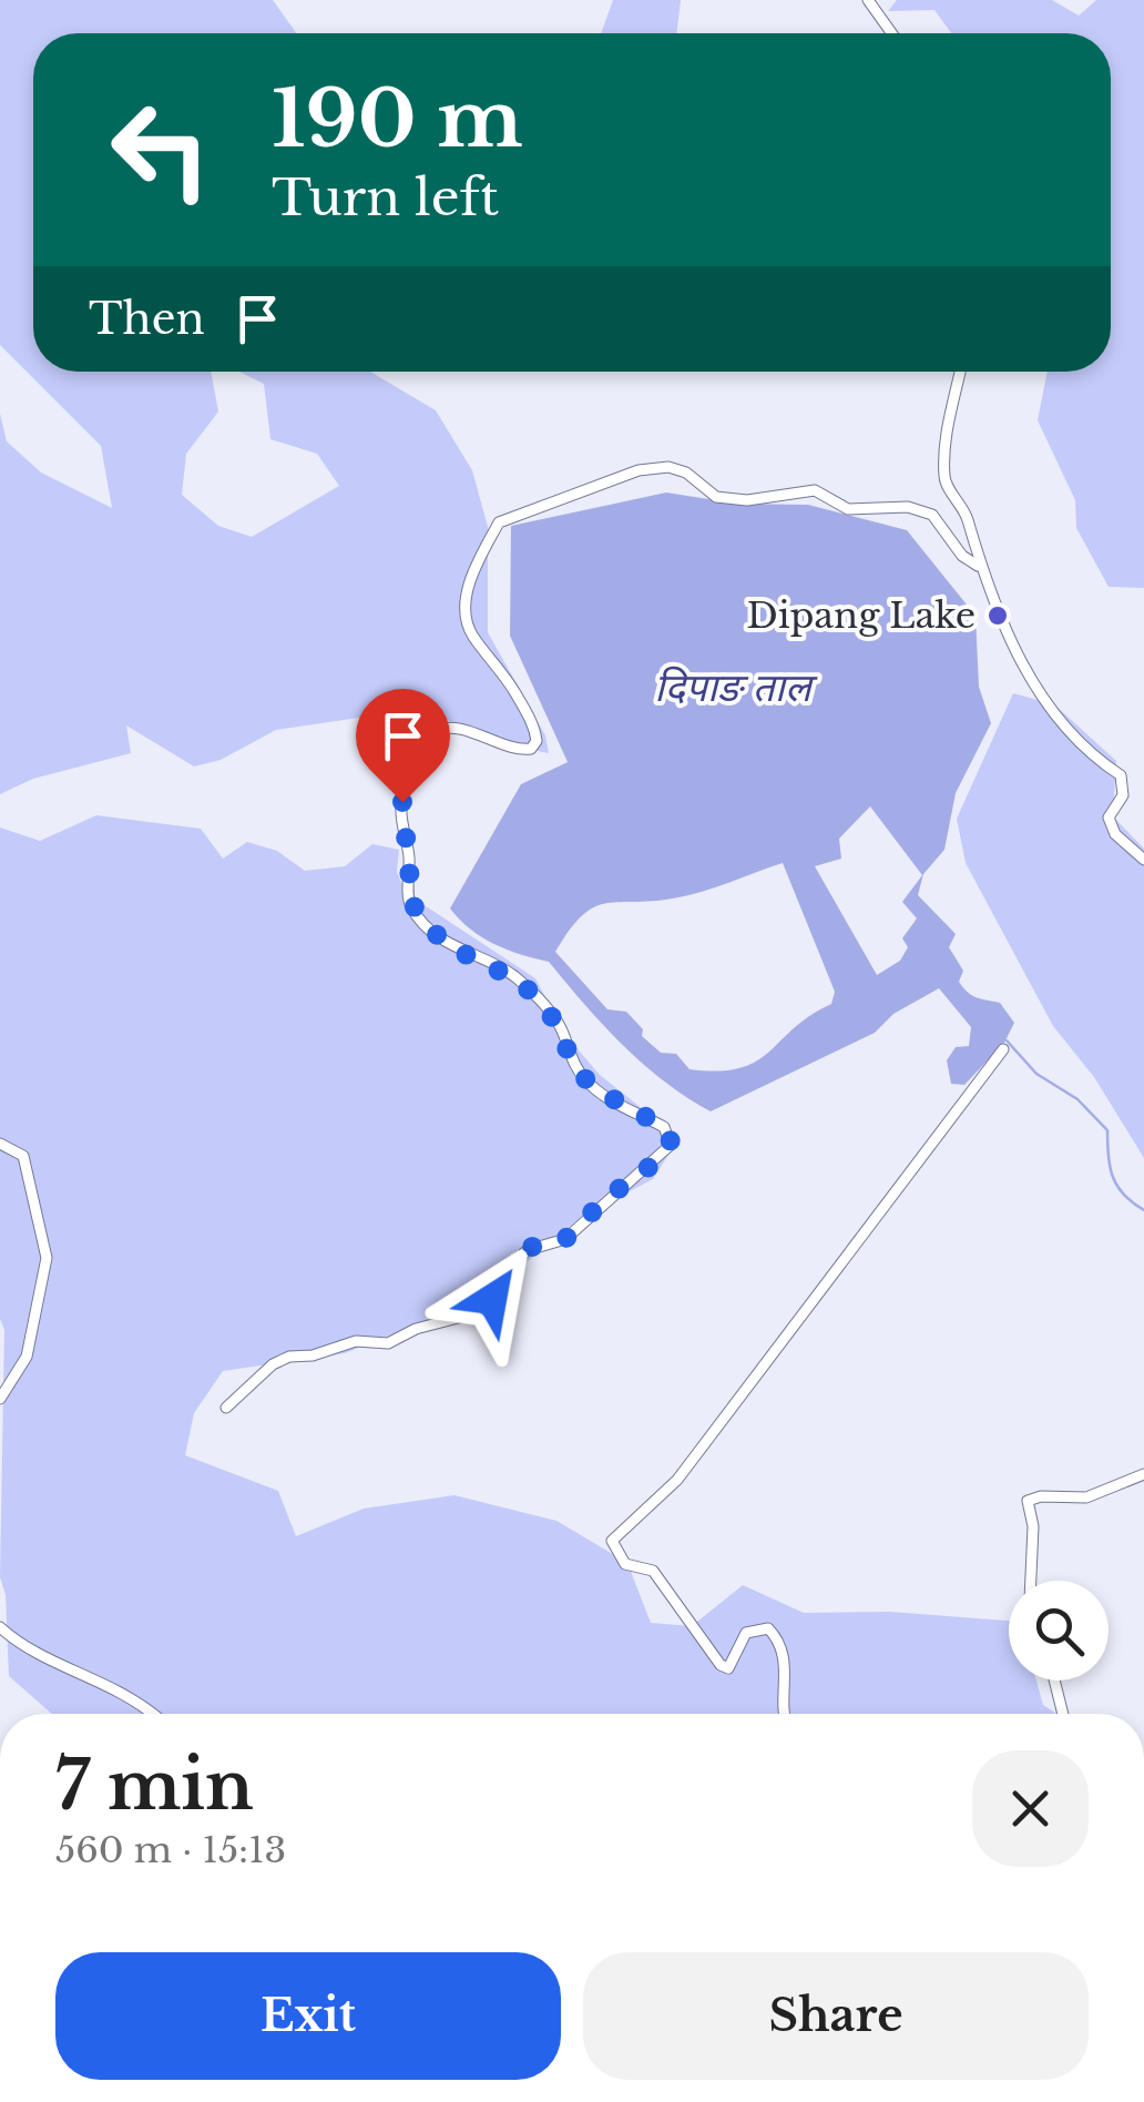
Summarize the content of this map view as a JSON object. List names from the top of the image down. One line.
{"water":["दिपाङ ताल"],"places":["Dipang Lake"],"page":{"turn":["190 m","Turn left"],"then":"Then","heading":["7 min","560 m · 15:13"],"buttons":["Exit","Share"]}}
